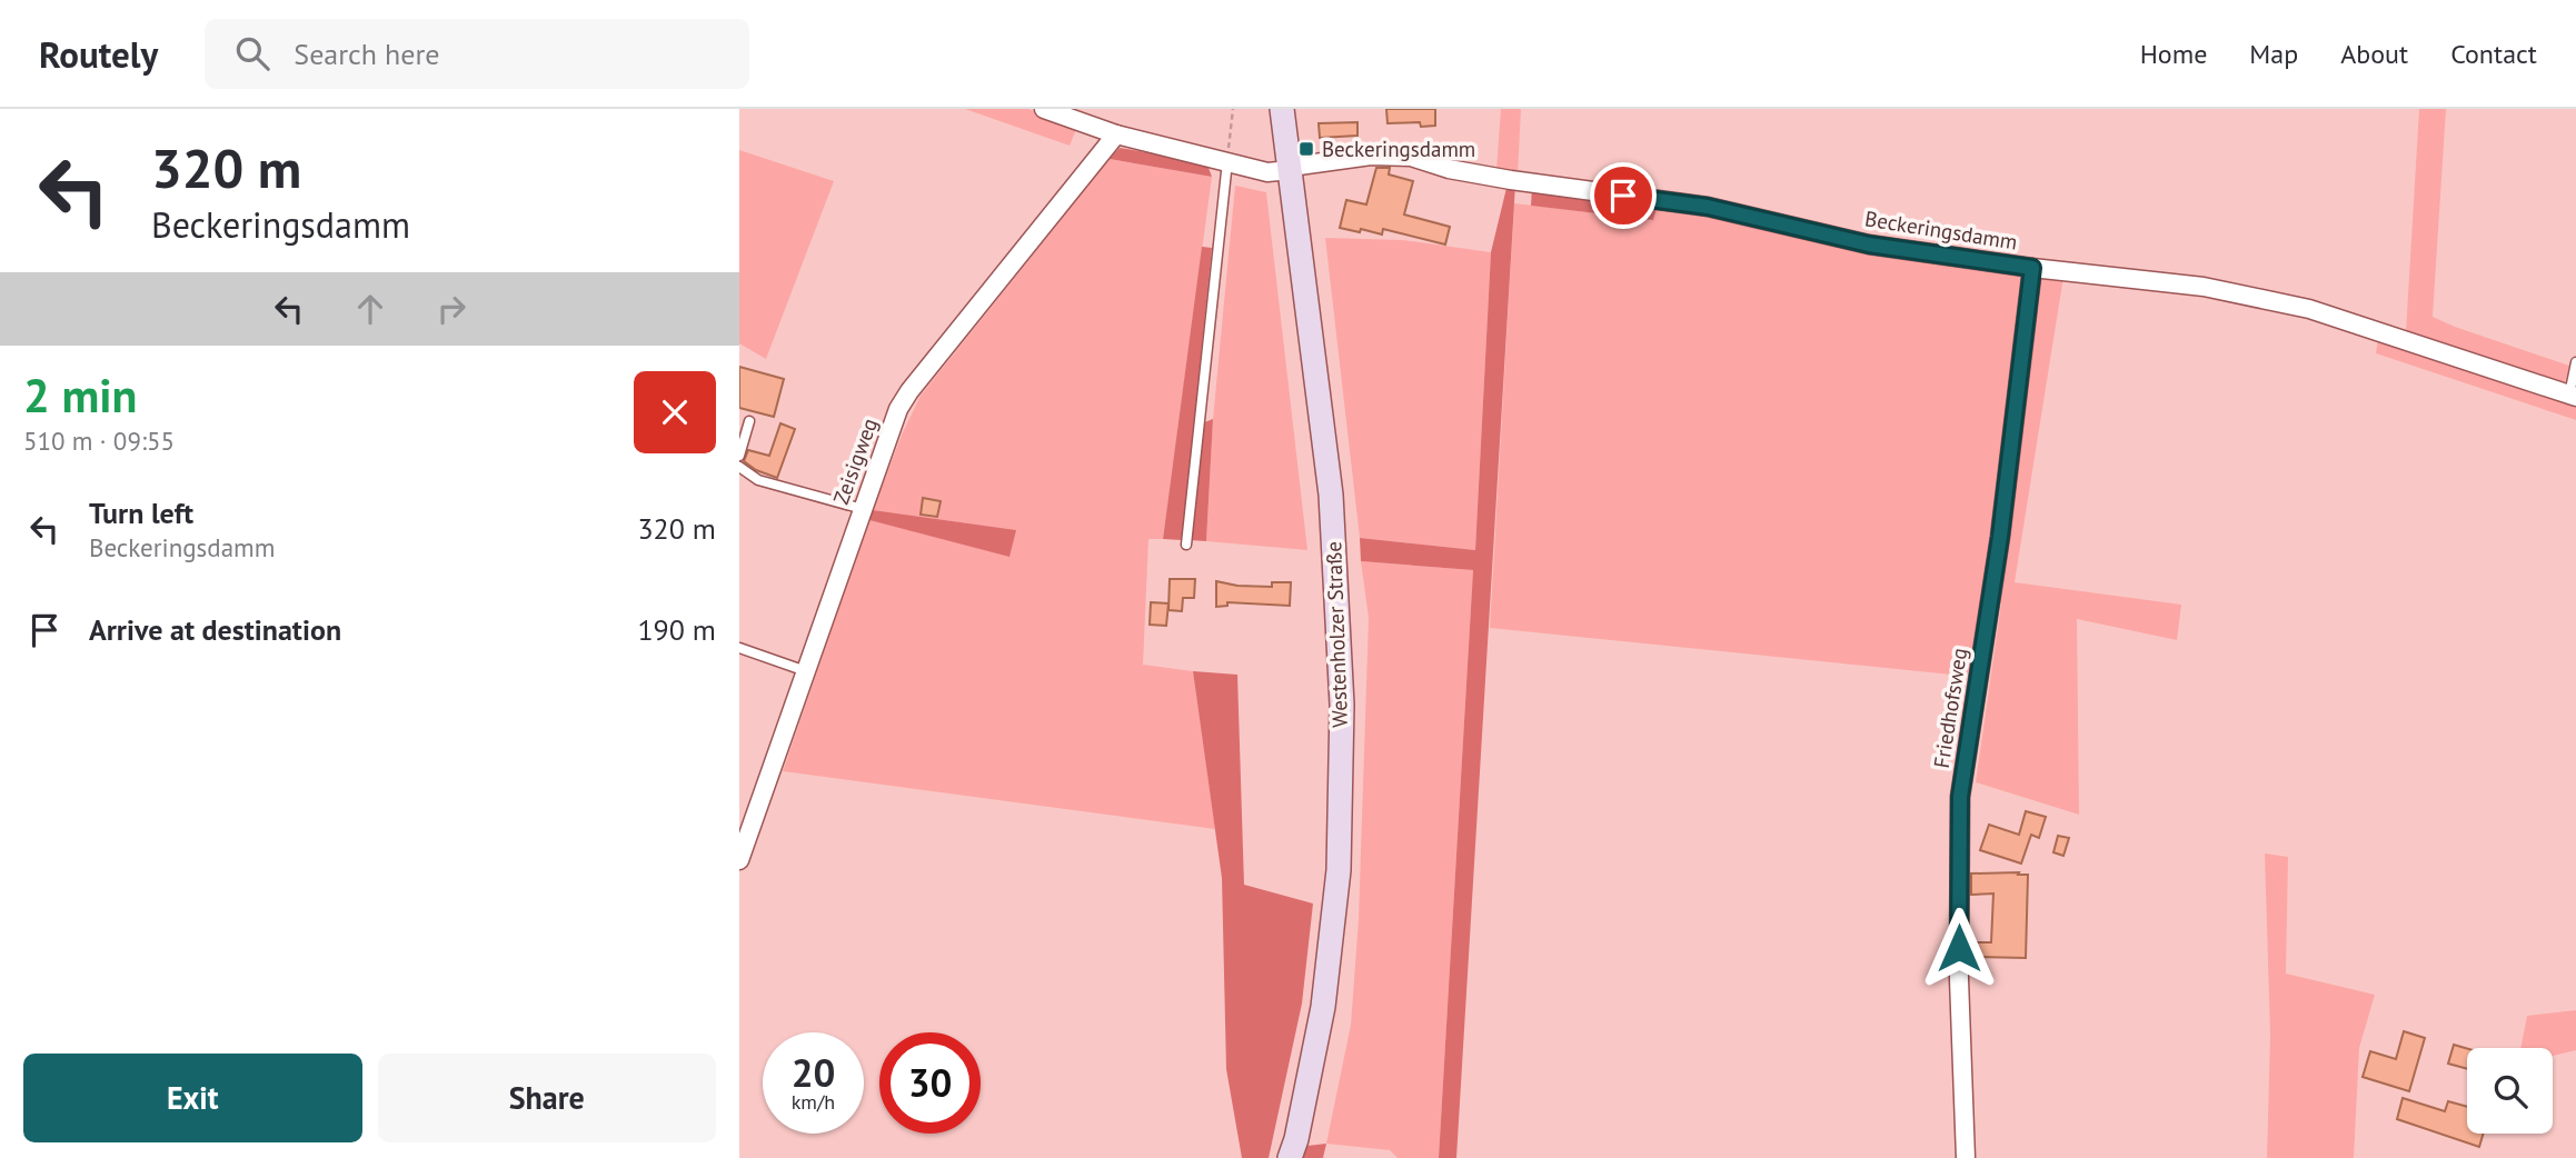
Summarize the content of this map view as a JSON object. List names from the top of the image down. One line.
{"streets":{"main road":["Westenholzer Straße"],"street":["Beckeringsdamm","Zeisigweg","Friedhofsweg"]},"crossings":[["Beckeringsdamm","Zeisigweg"],["Beckeringsdamm","Westenholzer Straße"],["Beckeringsdamm","Friedhofsweg"]],"places":{"transit":["Beckeringsdamm"]},"page":{"header":"Routely","search":"Search here","nav":["Home","Map","About","Contact"],"turn":["320 m","Beckeringsdamm"],"heading":["2 min","510 m · 09:55"],"list":[{"name":"Turn left","note":"Beckeringsdamm","value":"320 m"},{"name":"Arrive at destination","value":"190 m"}],"speed":"20 km/h","limit":"30","buttons":["Exit","Share"]}}
